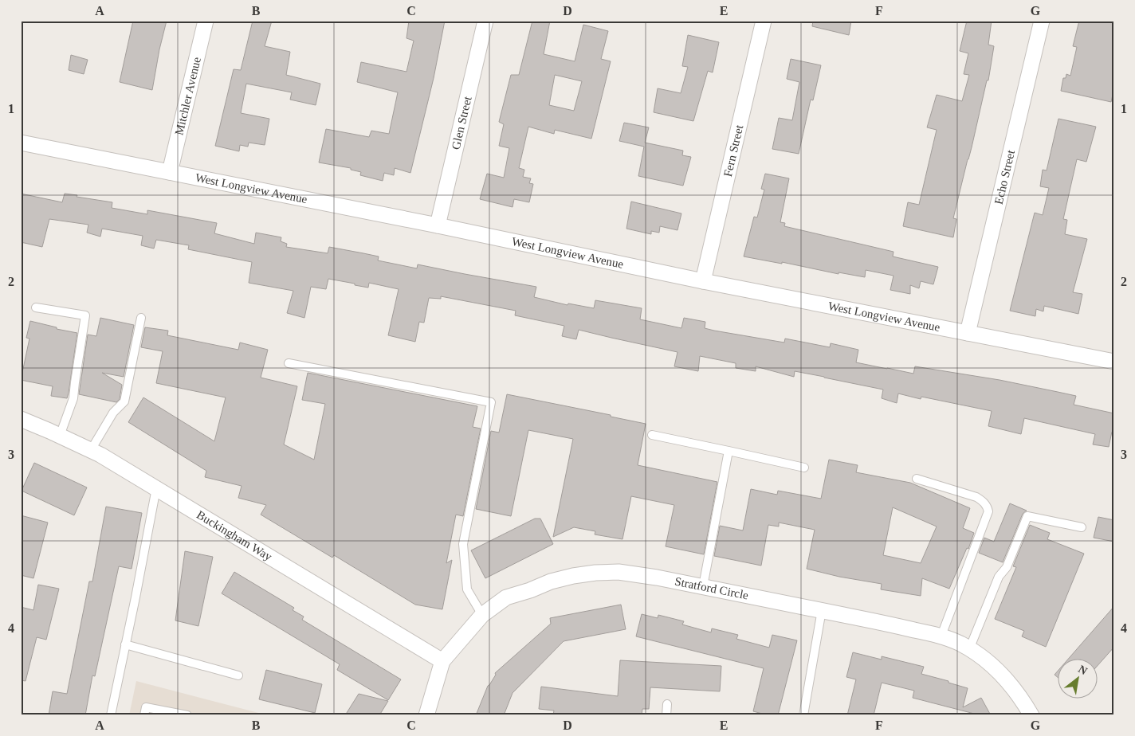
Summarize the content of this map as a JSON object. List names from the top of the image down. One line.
{"streets":{"street":["Mitchler Avenue","Glen Street","Fern Street","Echo Street","West Longview Avenue","Buckingham Way","Stratford Circle"]},"crossings":[["Mitchler Avenue","West Longview Avenue"],["Glen Street","West Longview Avenue"],["Fern Street","West Longview Avenue"],["Echo Street","West Longview Avenue"],["Buckingham Way","Stratford Circle"]],"north":"top right","grid":{"columns":["A","B","C","D","E","F","G"],"rows":["1","2","3","4"]}}
